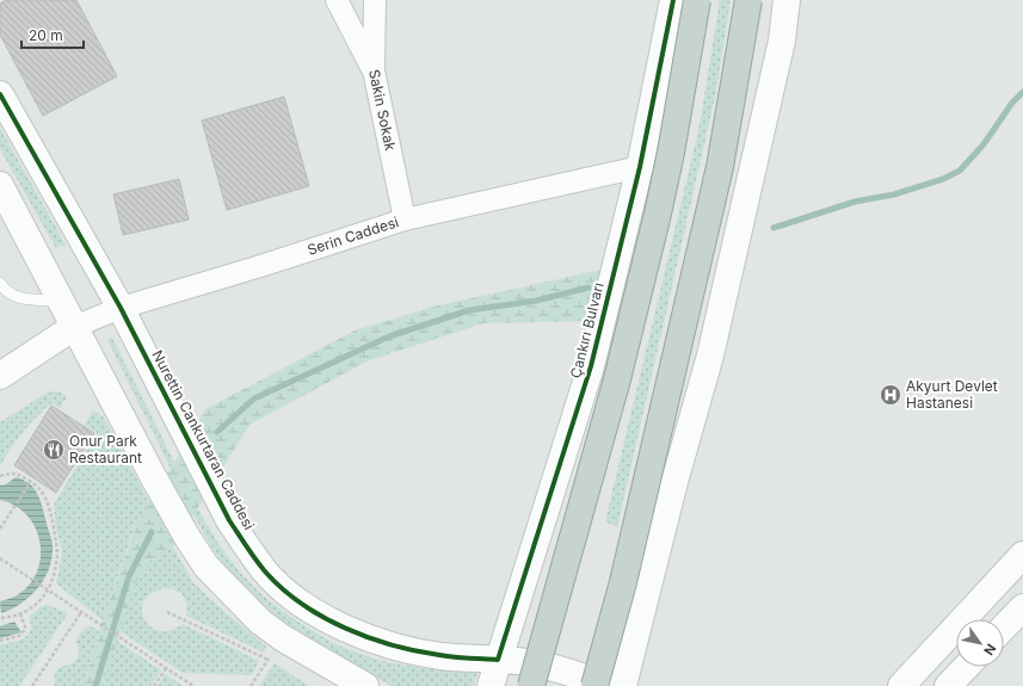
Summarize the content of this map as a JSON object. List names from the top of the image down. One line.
{"streets":{"street":["Sakin Sokak","Serin Caddesi","Çankırı Bulvarı","Nurettin Cankurtaran Caddesi"]},"crossings":[["Sakin Sokak","Serin Caddesi"],["Serin Caddesi","Çankırı Bulvarı"],["Serin Caddesi","Nurettin Cankurtaran Caddesi"],["Çankırı Bulvarı","Nurettin Cankurtaran Caddesi"]],"places":{"hospital":["Akyurt Devlet Hastanesi"],"restaurant":["Onur Park Restaurant"]},"scale_bar":"20 m","north":"bottom right"}
